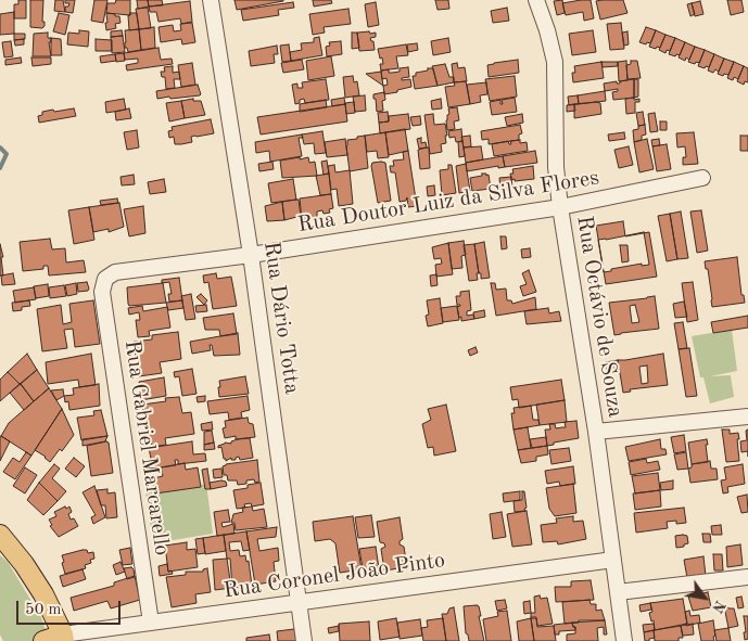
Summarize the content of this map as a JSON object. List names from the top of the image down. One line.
{"streets":{"street":["Rua Doutor Luiz da Silva Flores","Rua Octávio de Souza","Rua Dário Totta","Rua Gabriel Marcarello","Rua Coronel João Pinto"]},"crossings":[["Rua Doutor Luiz da Silva Flores","Rua Octávio de Souza"],["Rua Doutor Luiz da Silva Flores","Rua Dário Totta"],["Rua Doutor Luiz da Silva Flores","Rua Gabriel Marcarello"],["Rua Octávio de Souza","Rua Coronel João Pinto"],["Rua Dário Totta","Rua Coronel João Pinto"],["Rua Gabriel Marcarello","Rua Coronel João Pinto"]],"scale_bar":"50 m","north":"bottom right"}
